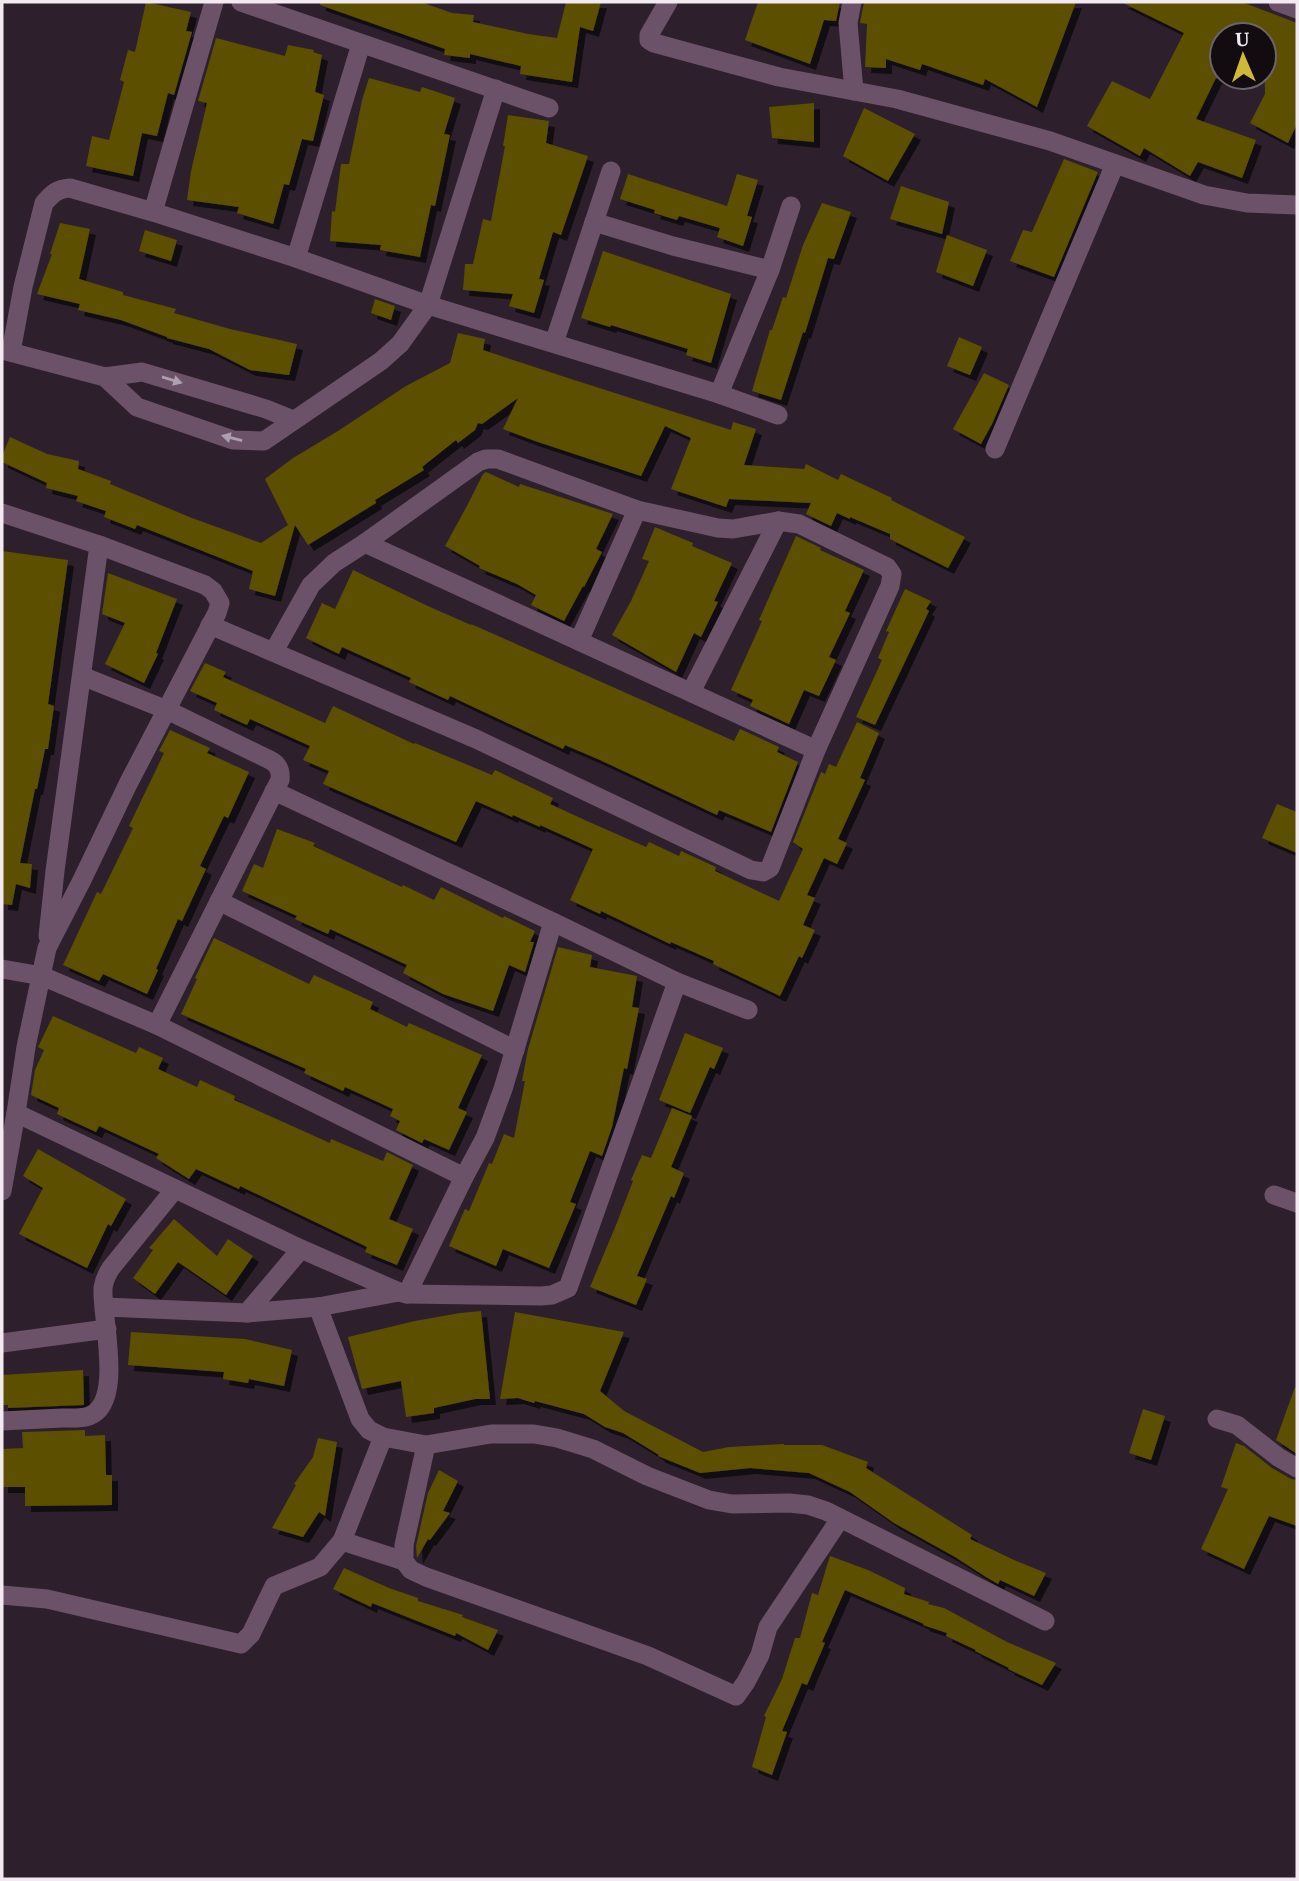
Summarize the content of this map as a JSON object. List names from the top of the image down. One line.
{"north":"top"}
